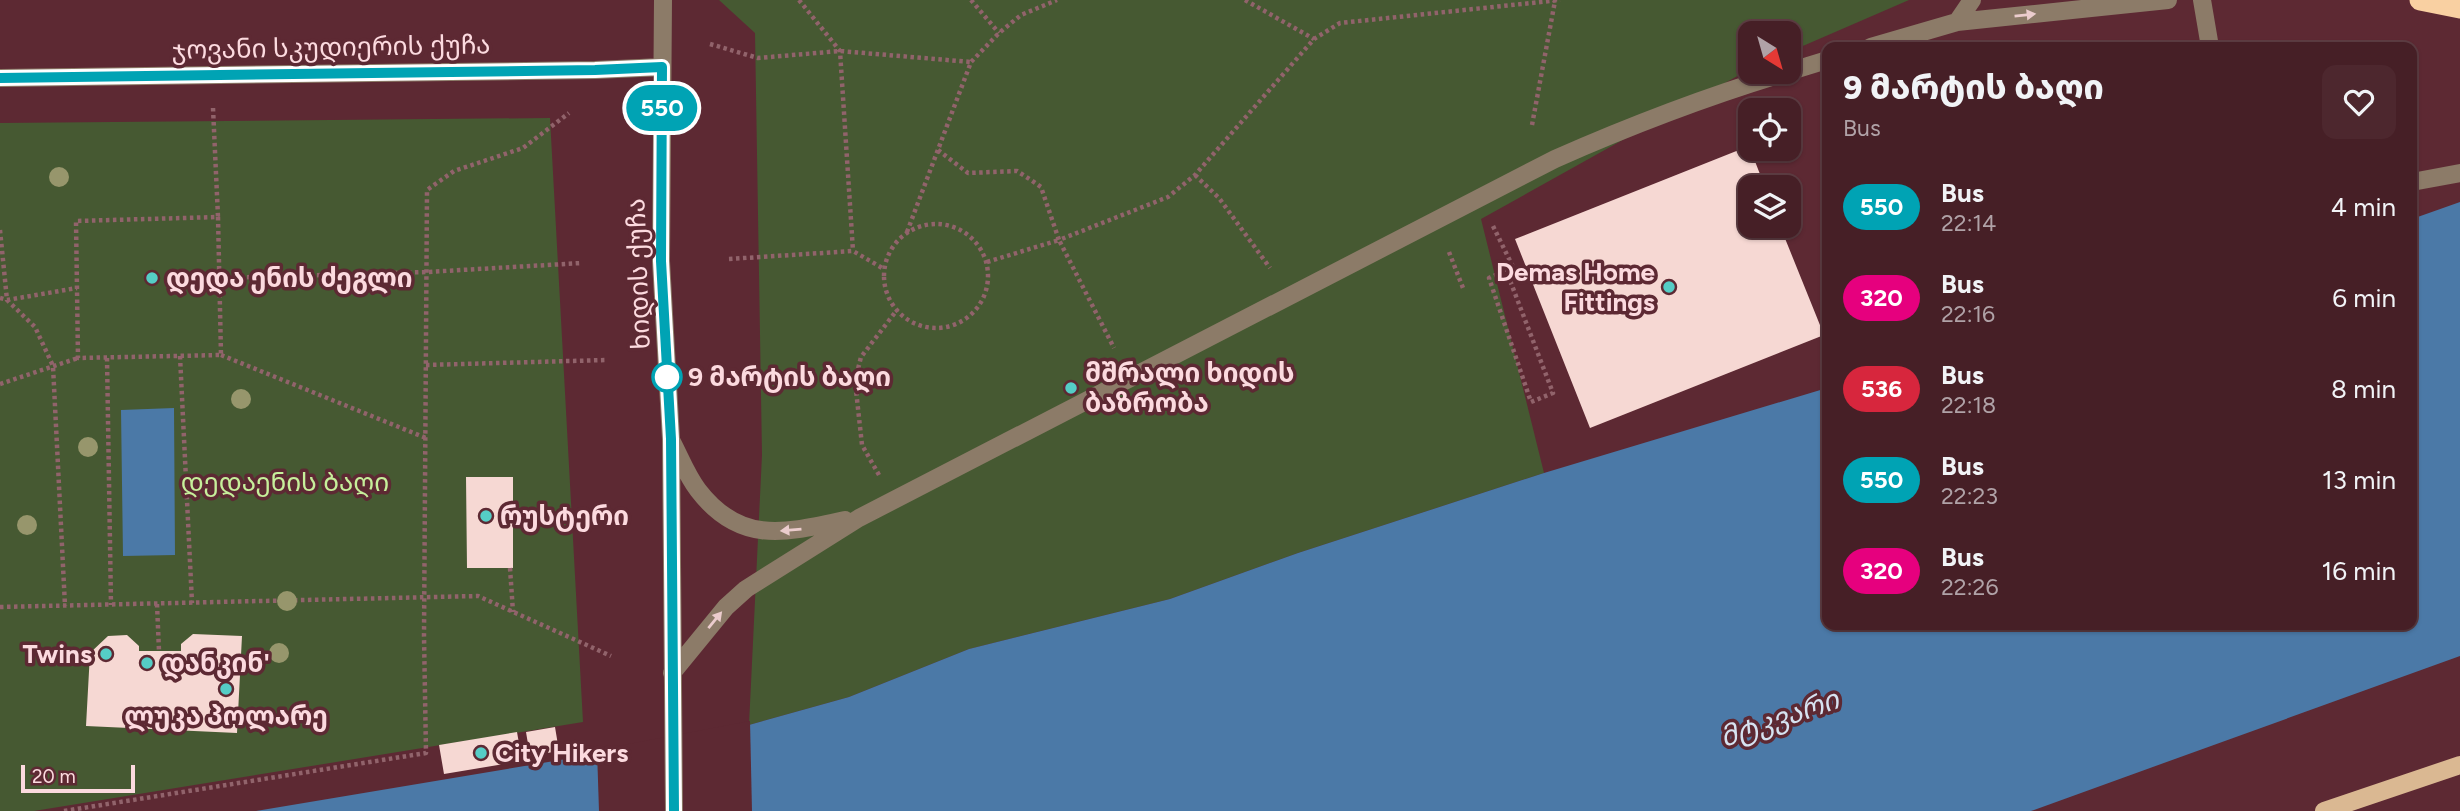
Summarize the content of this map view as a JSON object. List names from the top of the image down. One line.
{"streets":{"street":["ჯოვანი სკუდიერის ქუჩა","ხიდის ქუჩა"]},"crossings":[["ჯოვანი სკუდიერის ქუჩა","ხიდის ქუჩა"]],"water":["მტკვარი"],"parks":["დედაენის ბაღი"],"places":["დედა ენის ძეგლი","Demas Home Fittings","9 მარტის ბაღი","მშრალი ხიდის ბაზრობა","რუსტერი","Twins","დანკინ'","ლუკა პოლარე","City Hikers"],"lines":["bus line 550"],"scale_bar":"20 m","north":"bottom right","page":{"on_map":"550","heading":["9 მარტის ბაღი","Bus"],"list":[{"mark":"550","name":"Bus","note":"22:14","value":"4 min"},{"mark":"320","name":"Bus","note":"22:16","value":"6 min"},{"mark":"536","name":"Bus","note":"22:18","value":"8 min"},{"mark":"550","name":"Bus","note":"22:23","value":"13 min"},{"mark":"320","name":"Bus","note":"22:26","value":"16 min"}],"scale":"20 m"}}
